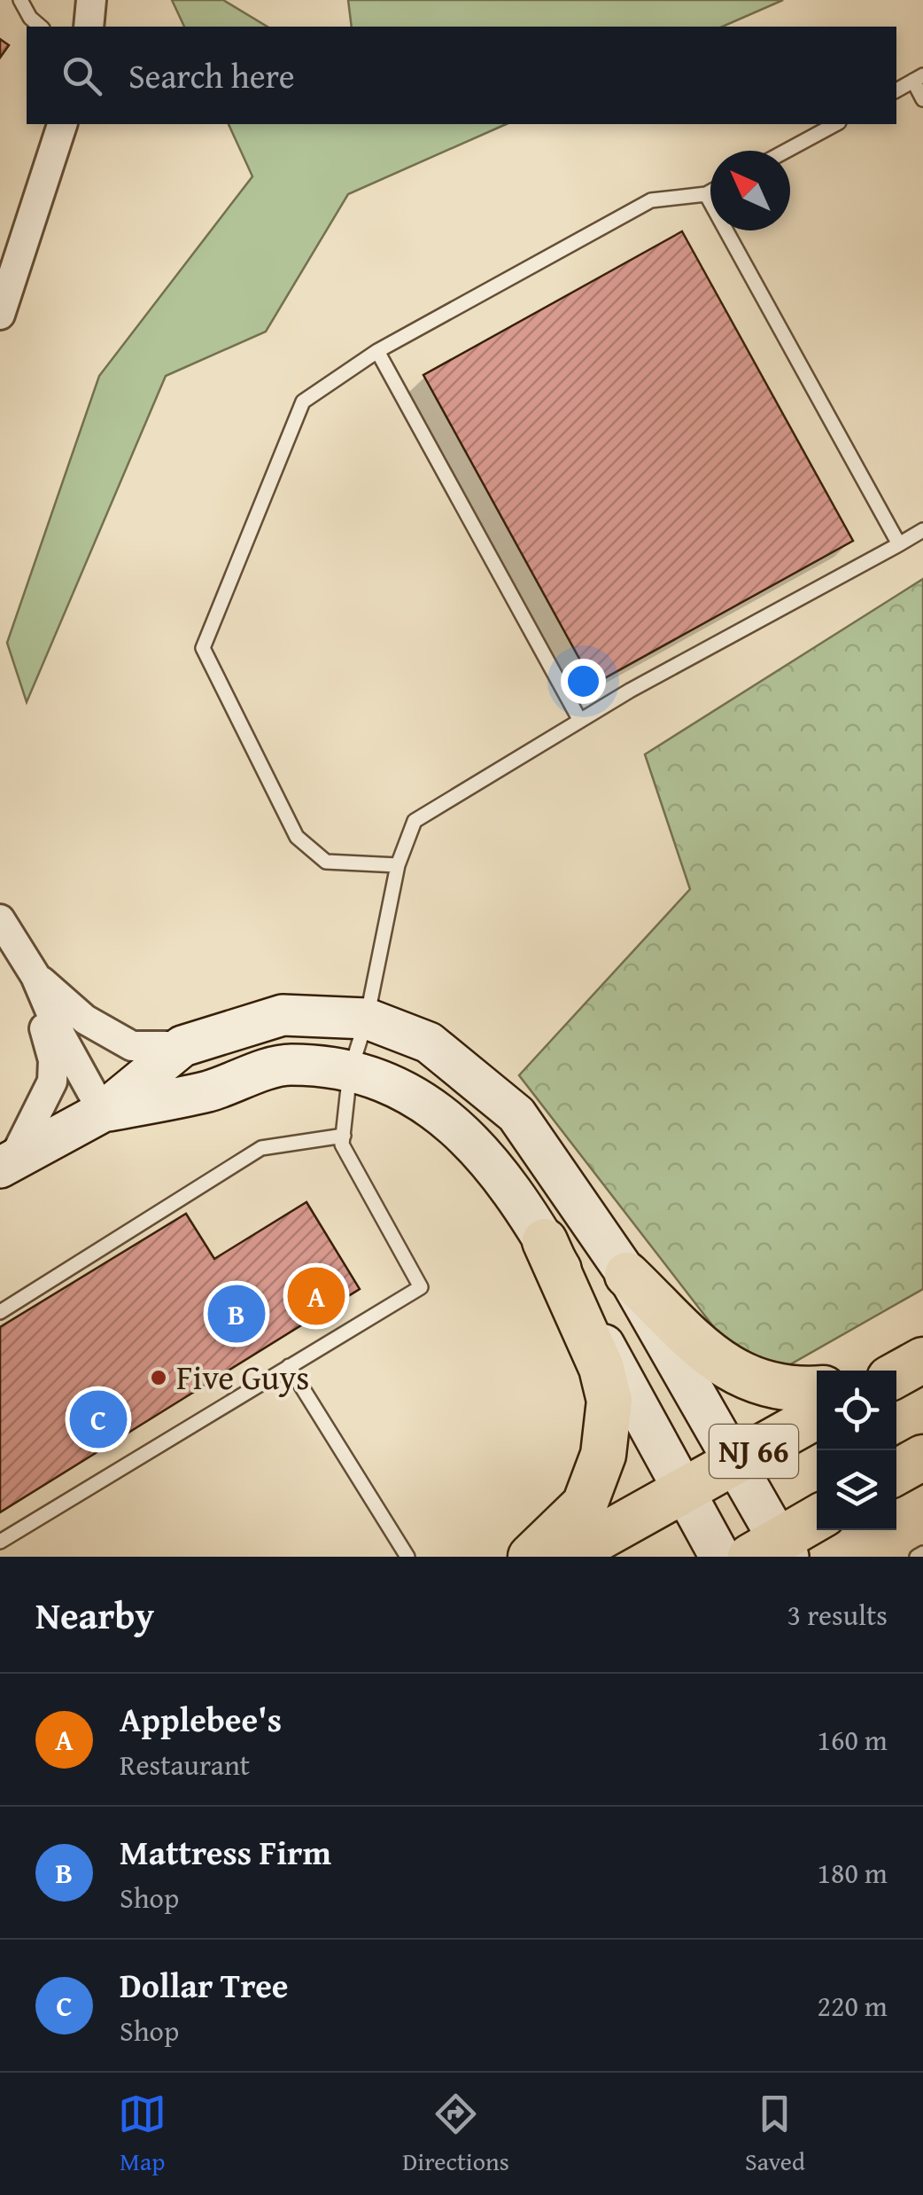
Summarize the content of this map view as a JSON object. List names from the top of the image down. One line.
{"streets":{"main road":["NJ 66"]},"places":["Five Guys"],"north":"top left","page":{"search":"Search here","pins":["A","B","C"],"heading":["Nearby","3 results"],"list":[{"mark":"A","name":"Applebee's","note":"Restaurant","value":"160 m"},{"mark":"B","name":"Mattress Firm","note":"Shop","value":"180 m"},{"mark":"C","name":"Dollar Tree","note":"Shop","value":"220 m"}],"nav":["Map","Directions","Saved"]}}
